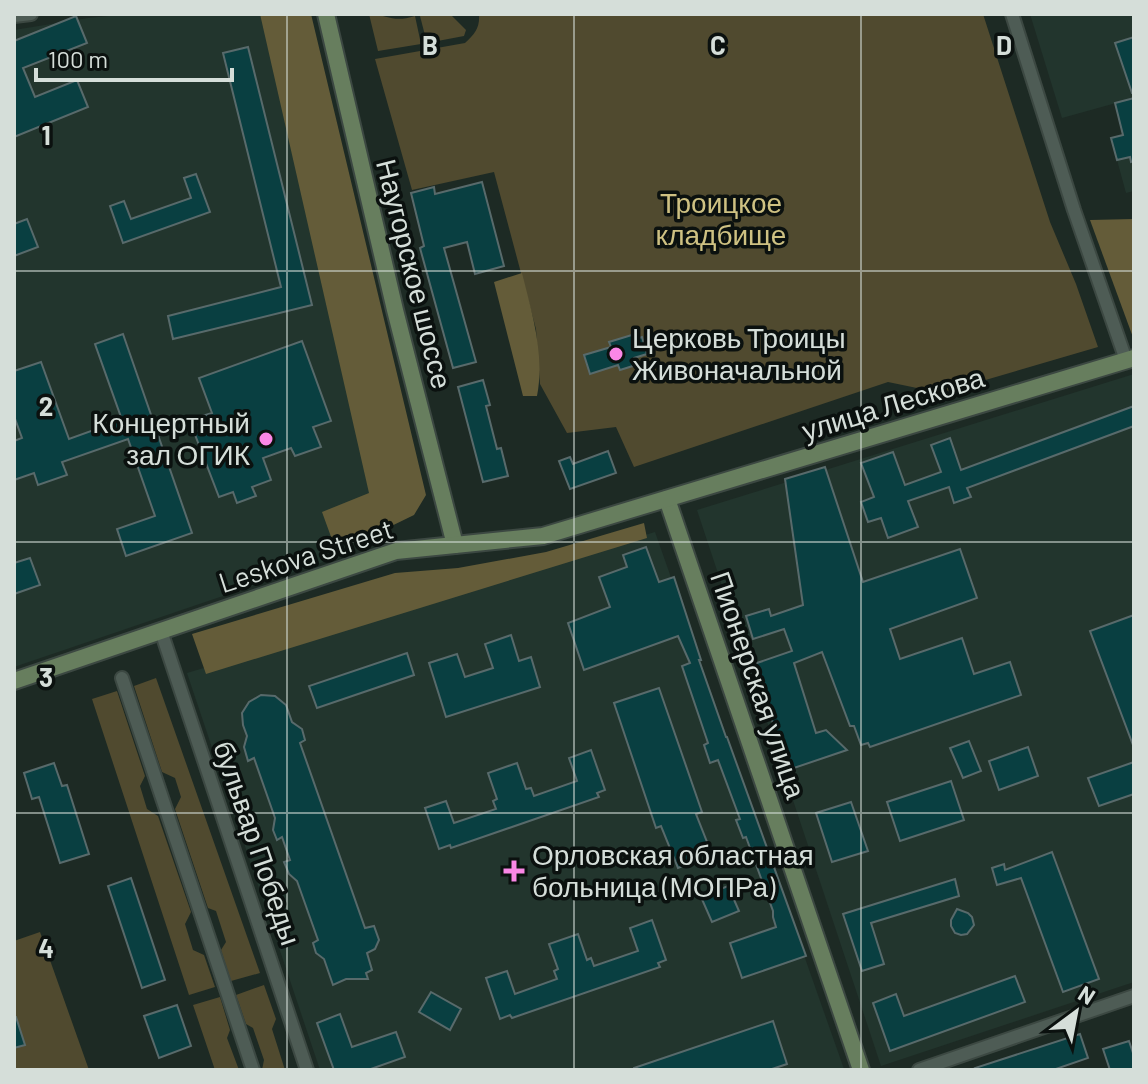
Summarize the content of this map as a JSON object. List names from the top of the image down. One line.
{"streets":{"main road":["Наугорское шоссе","улица Лескова","Leskova Street","Пионерская улица"],"street":["бульвар Победы"]},"crossings":[["Наугорское шоссе","Leskova Street"],["улица Лескова","Leskova Street"],["улица Лескова","Пионерская улица"],["Leskova Street","Пионерская улица"],["Leskova Street","бульвар Победы"]],"parks":["Троицкое кладбище"],"places":{"other":["Церковь Троицы Живоначальной","Концертный зал ОГИК"],"health":["Орловская областная больница (МОПРа)"]},"scale_bar":"100 m","north":"top right","grid":{"columns":["B","C","D"],"rows":["1","2","3","4"]}}
